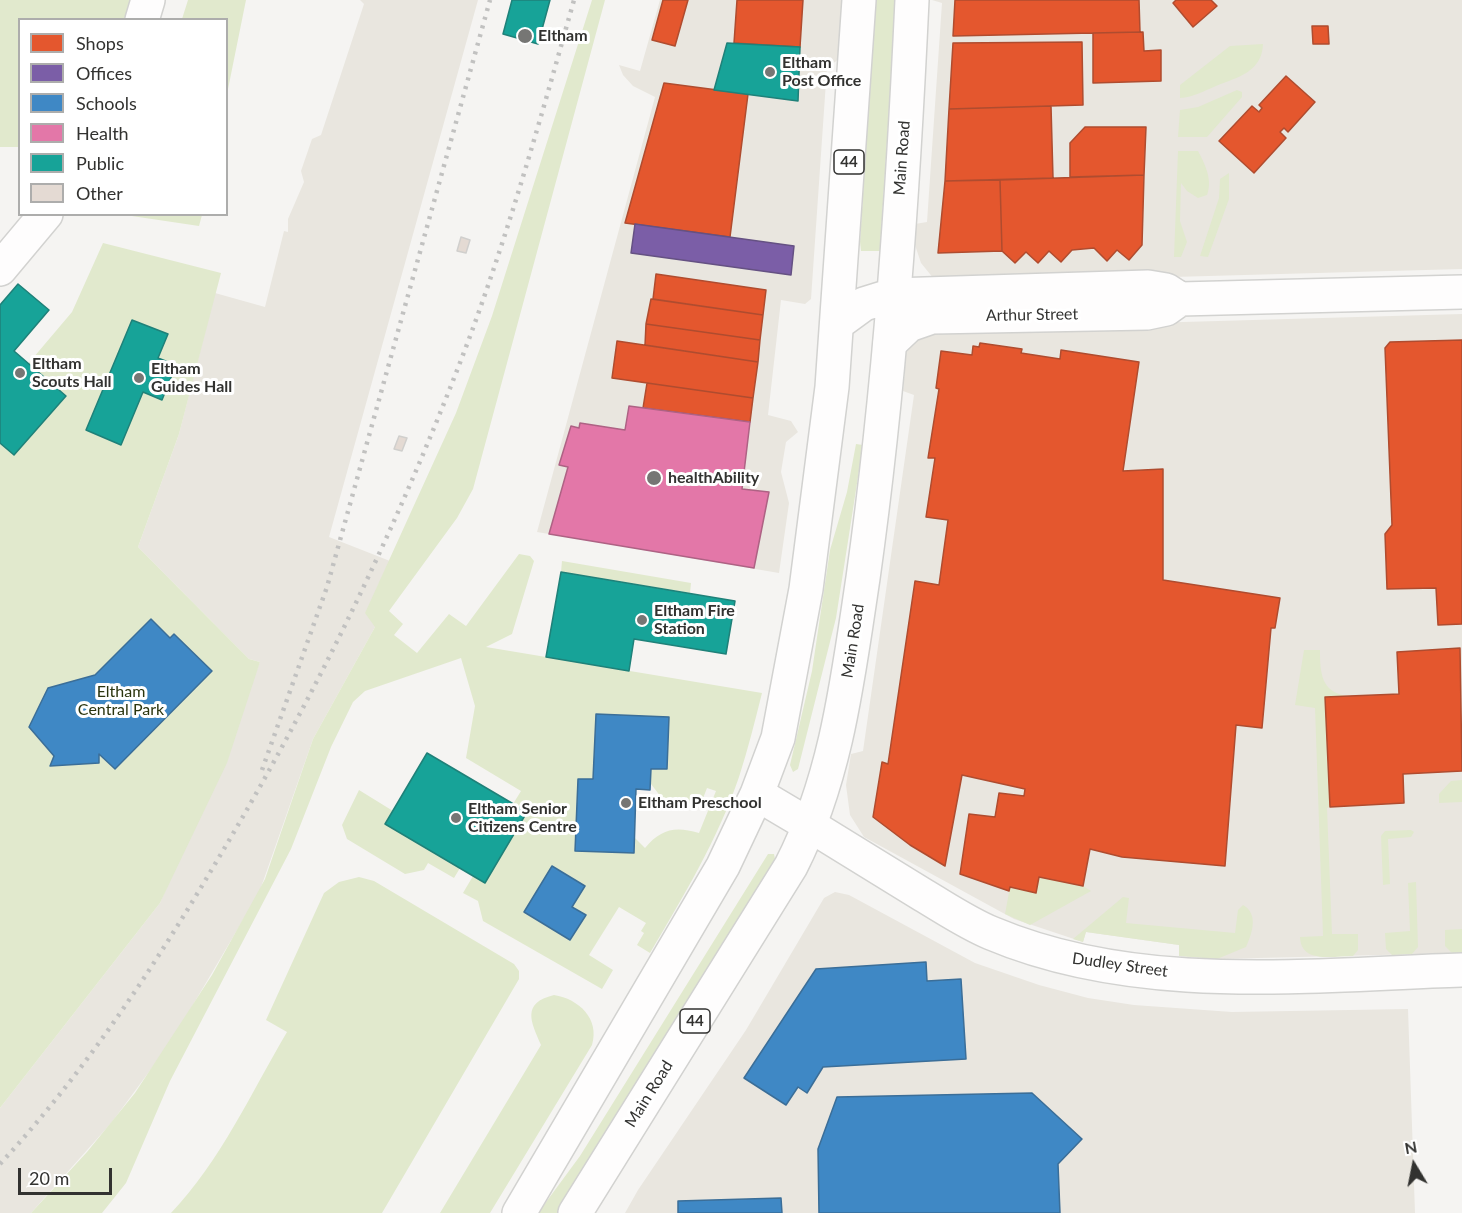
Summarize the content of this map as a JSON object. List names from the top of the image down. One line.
{"streets":{"main road":["Main Road","44","Arthur Street","Dudley Street"]},"crossings":[["Main Road","Arthur Street"],["Main Road","Dudley Street"],["44","Arthur Street"],["44","Dudley Street"]],"parks":["Eltham Central Park"],"places":["Eltham","Eltham Post Office","Eltham Scouts Hall","Eltham Guides Hall","healthAbility","Eltham Fire Station","Eltham Preschool","Eltham Senior Citizens Centre"],"legend":["Shops","Offices","Schools","Health","Public","Other"],"scale_bar":"20 m","north":"top"}
